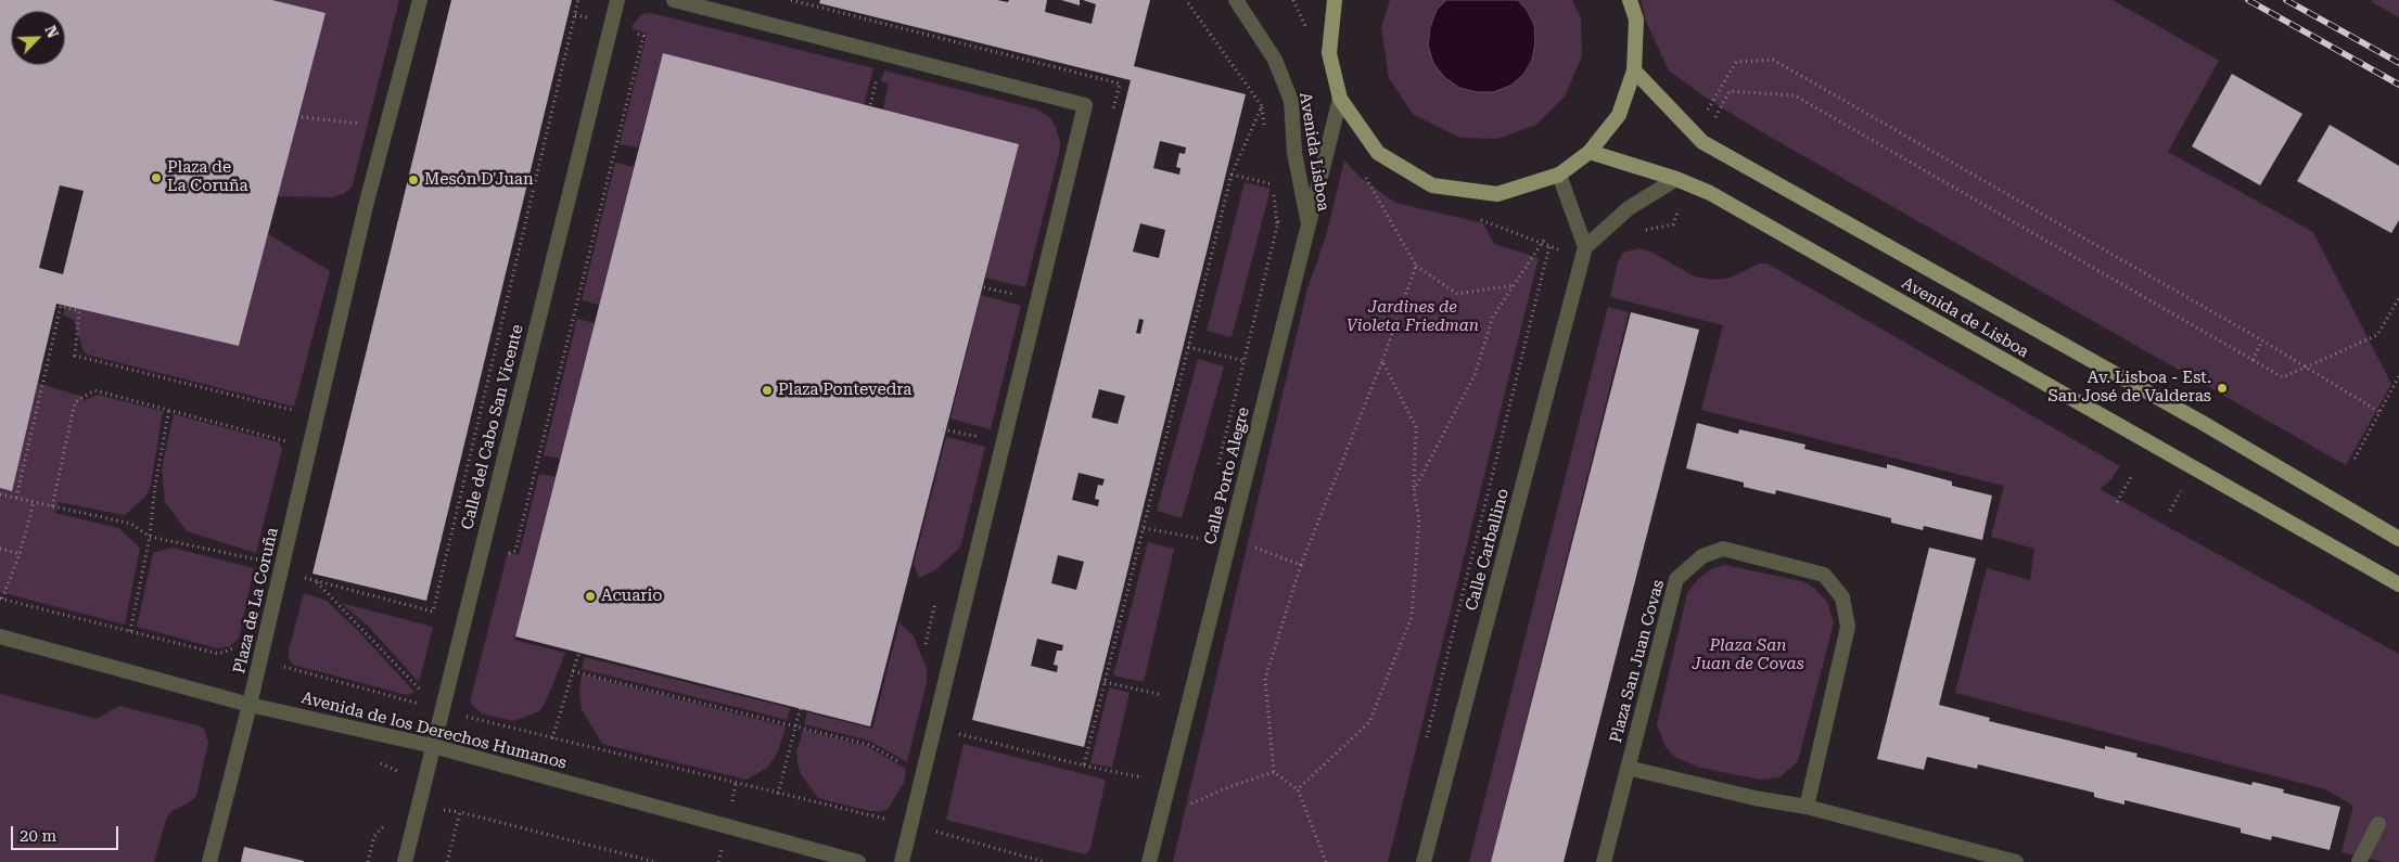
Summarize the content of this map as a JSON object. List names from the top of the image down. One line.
{"streets":{"main road":["Avenida de Lisboa"],"street":["Avenida Lisboa","Calle del Cabo San Vicente","Calle Porto Alegre","Calle Carballino","Plaza de La Coruña","Plaza San Juan Covas","Avenida de los Derechos Humanos"]},"crossings":[["Avenida Lisboa","Calle Porto Alegre"],["Calle del Cabo San Vicente","Avenida de los Derechos Humanos"],["Plaza de La Coruña","Avenida de los Derechos Humanos"]],"parks":["Jardines de Violeta Friedman","Plaza San Juan de Covas"],"places":["Plaza de La Coruña","Mesón D'Juan","Av. Lisboa - Est. San José de Valderas","Plaza Pontevedra","Acuario"],"scale_bar":"20 m","north":"top right"}
